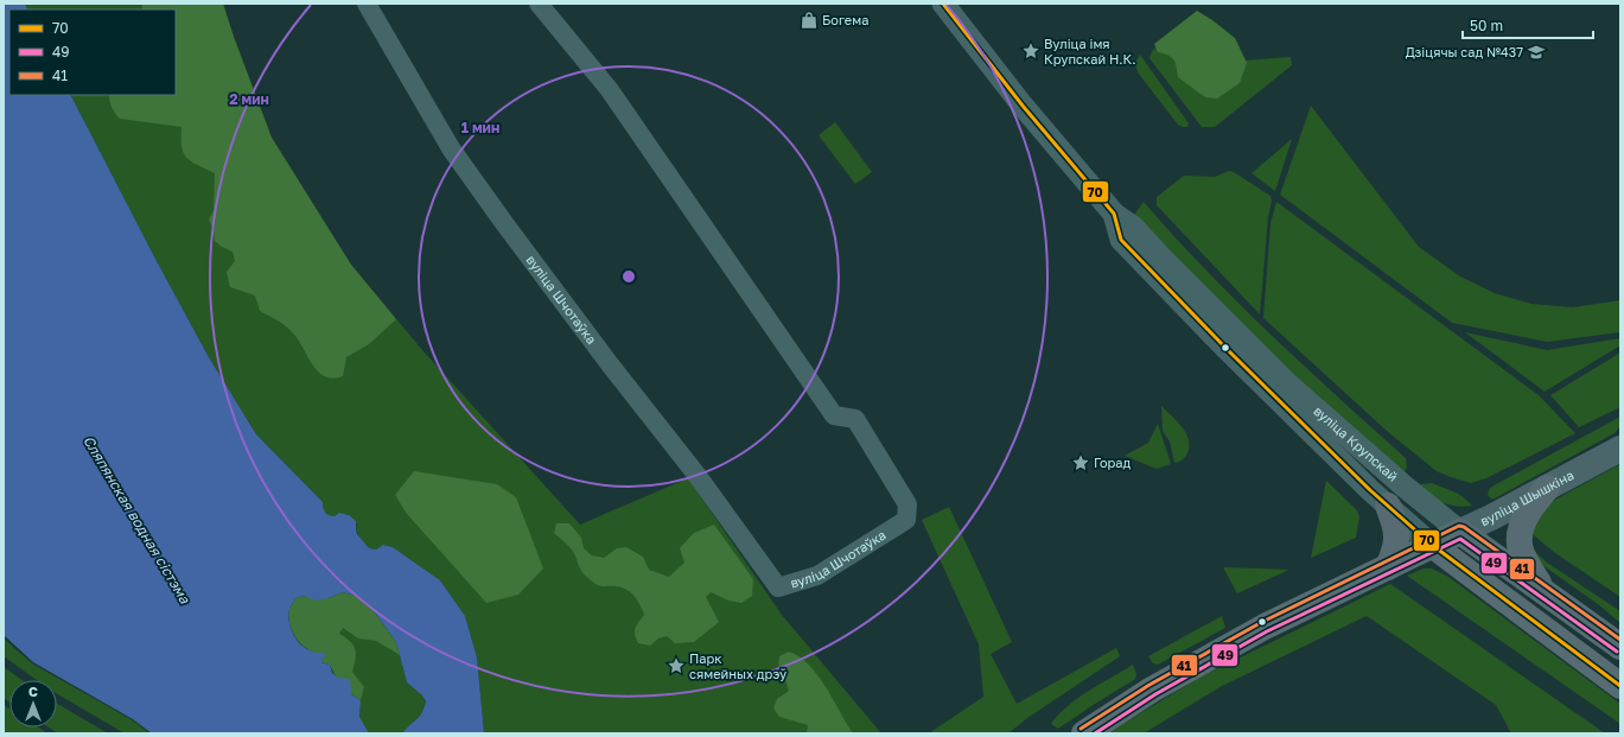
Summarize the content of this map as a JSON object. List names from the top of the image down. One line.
{"streets":{"main road":["вуліца Крупскай","вуліца Шышкіна"],"street":["вуліца Шчотаўка"]},"crossings":[["вуліца Крупскай","вуліца Шышкіна"]],"water":["Сляпянская водная сістэма"],"places":{"shop":["Богема"],"place":["Вуліца імя Крупскай Н.К.","Горад","Парк сямейных дрэў"],"school or university":["Дзіцячы сад №437"]},"lines":["transit line 70","transit line 41","transit line 49"],"legend":["70","49","41"],"scale_bar":"50 m","north":"top","rings":["2 мин","1 мин"]}
